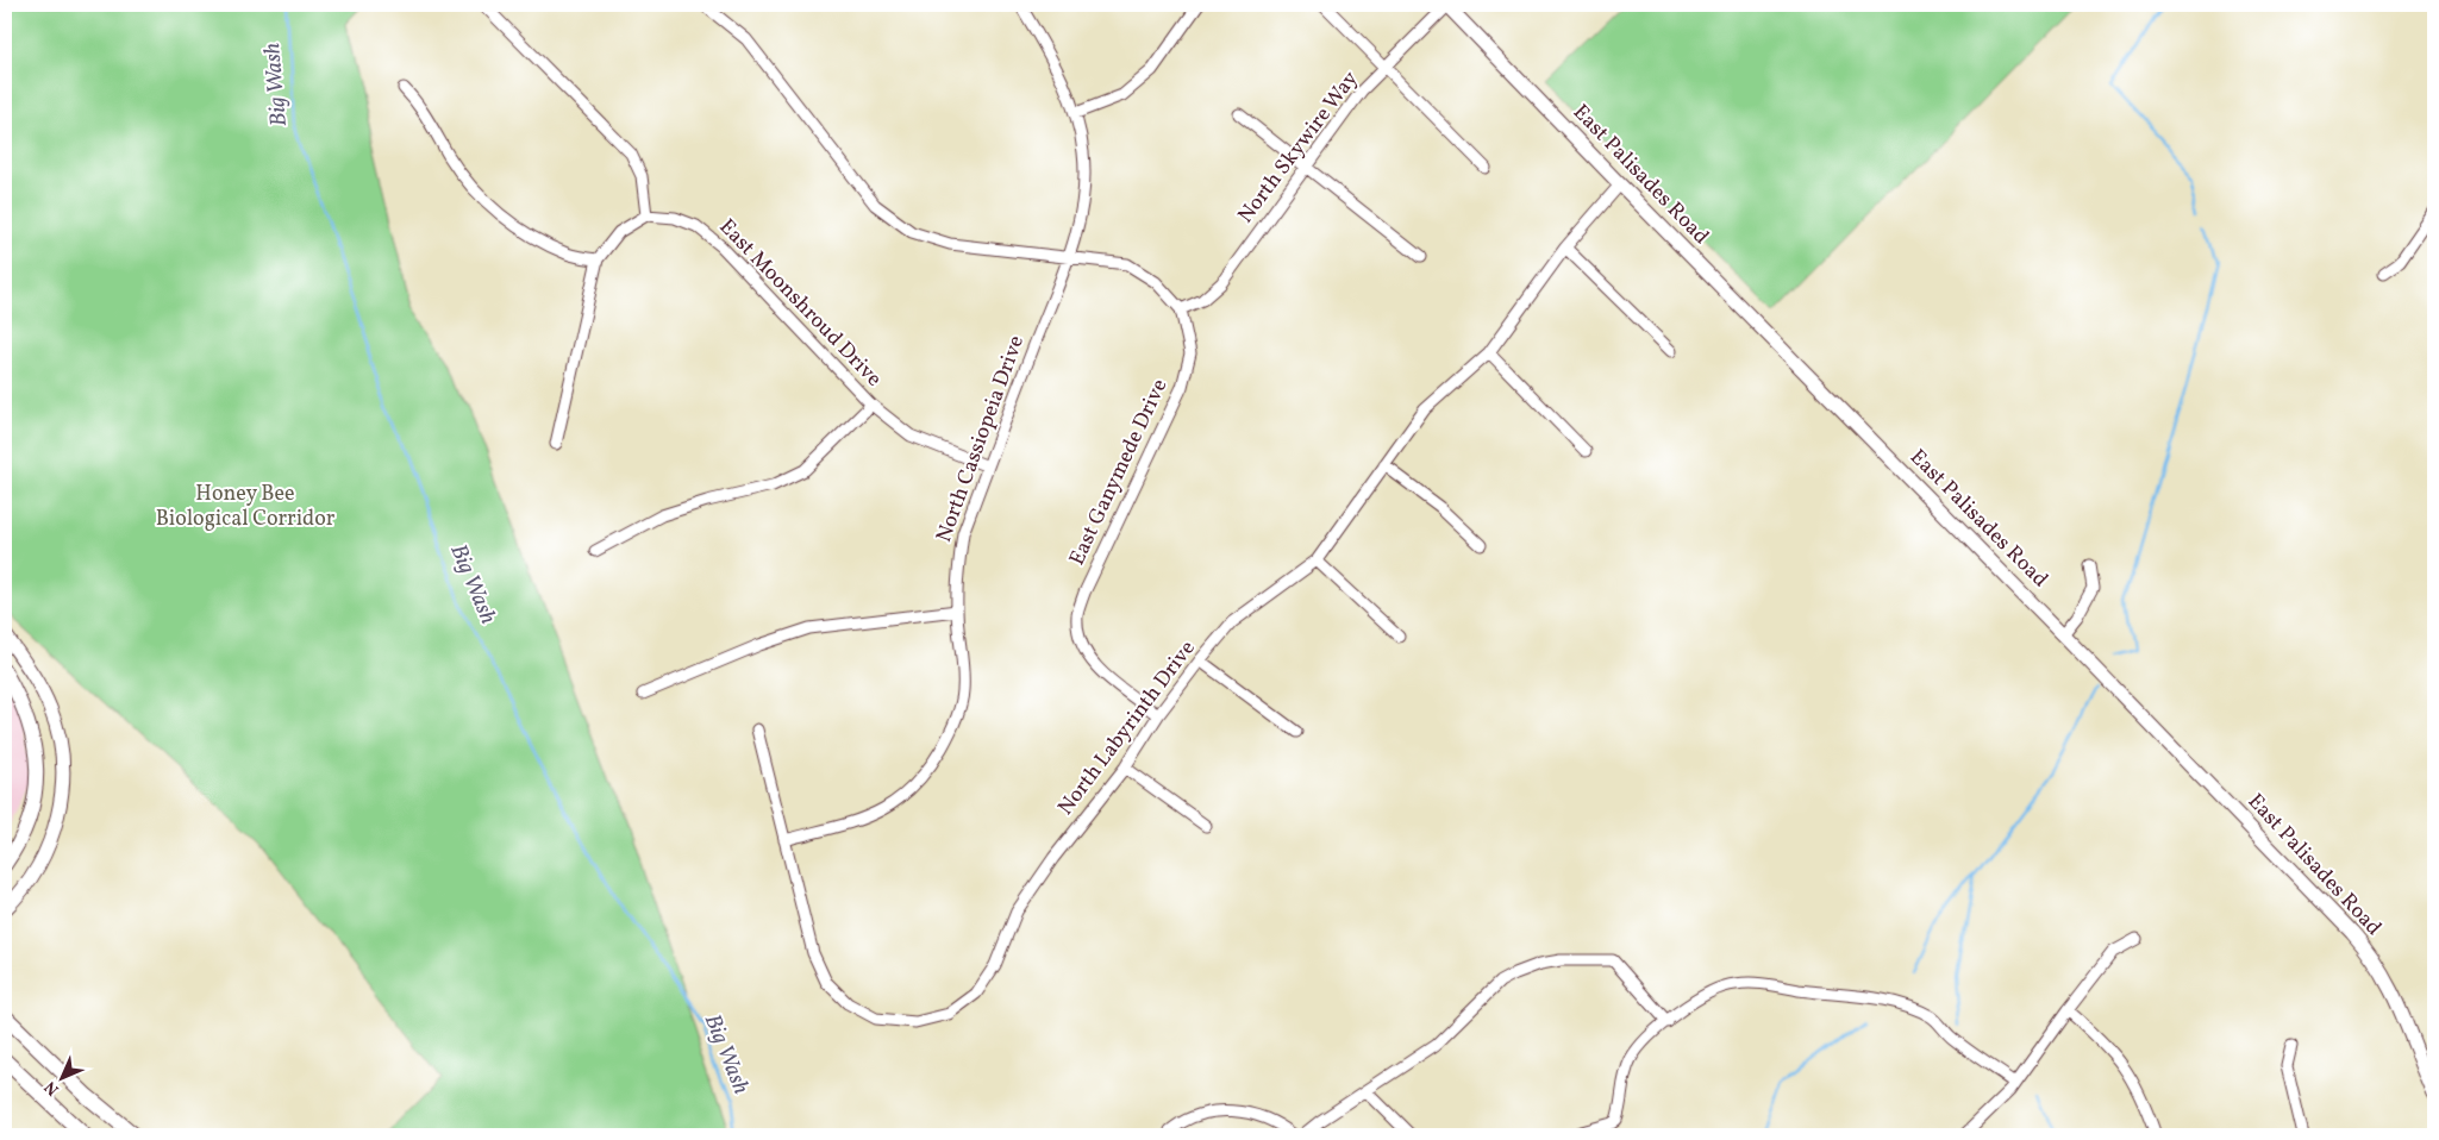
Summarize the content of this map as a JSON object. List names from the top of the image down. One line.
{"streets":{"street":["North Skywire Way","East Palisades Road","East Moonshroud Drive","North Cassiopeia Drive","East Ganymede Drive","North Labyrinth Drive"]},"crossings":[["North Skywire Way","East Palisades Road"],["North Skywire Way","East Ganymede Drive"],["East Palisades Road","North Labyrinth Drive"],["East Moonshroud Drive","North Cassiopeia Drive"],["North Cassiopeia Drive","East Ganymede Drive"],["North Cassiopeia Drive","North Labyrinth Drive"],["East Ganymede Drive","North Labyrinth Drive"]],"water":["Big Wash"],"parks":["Honey Bee Biological Corridor"],"north":"bottom left"}
